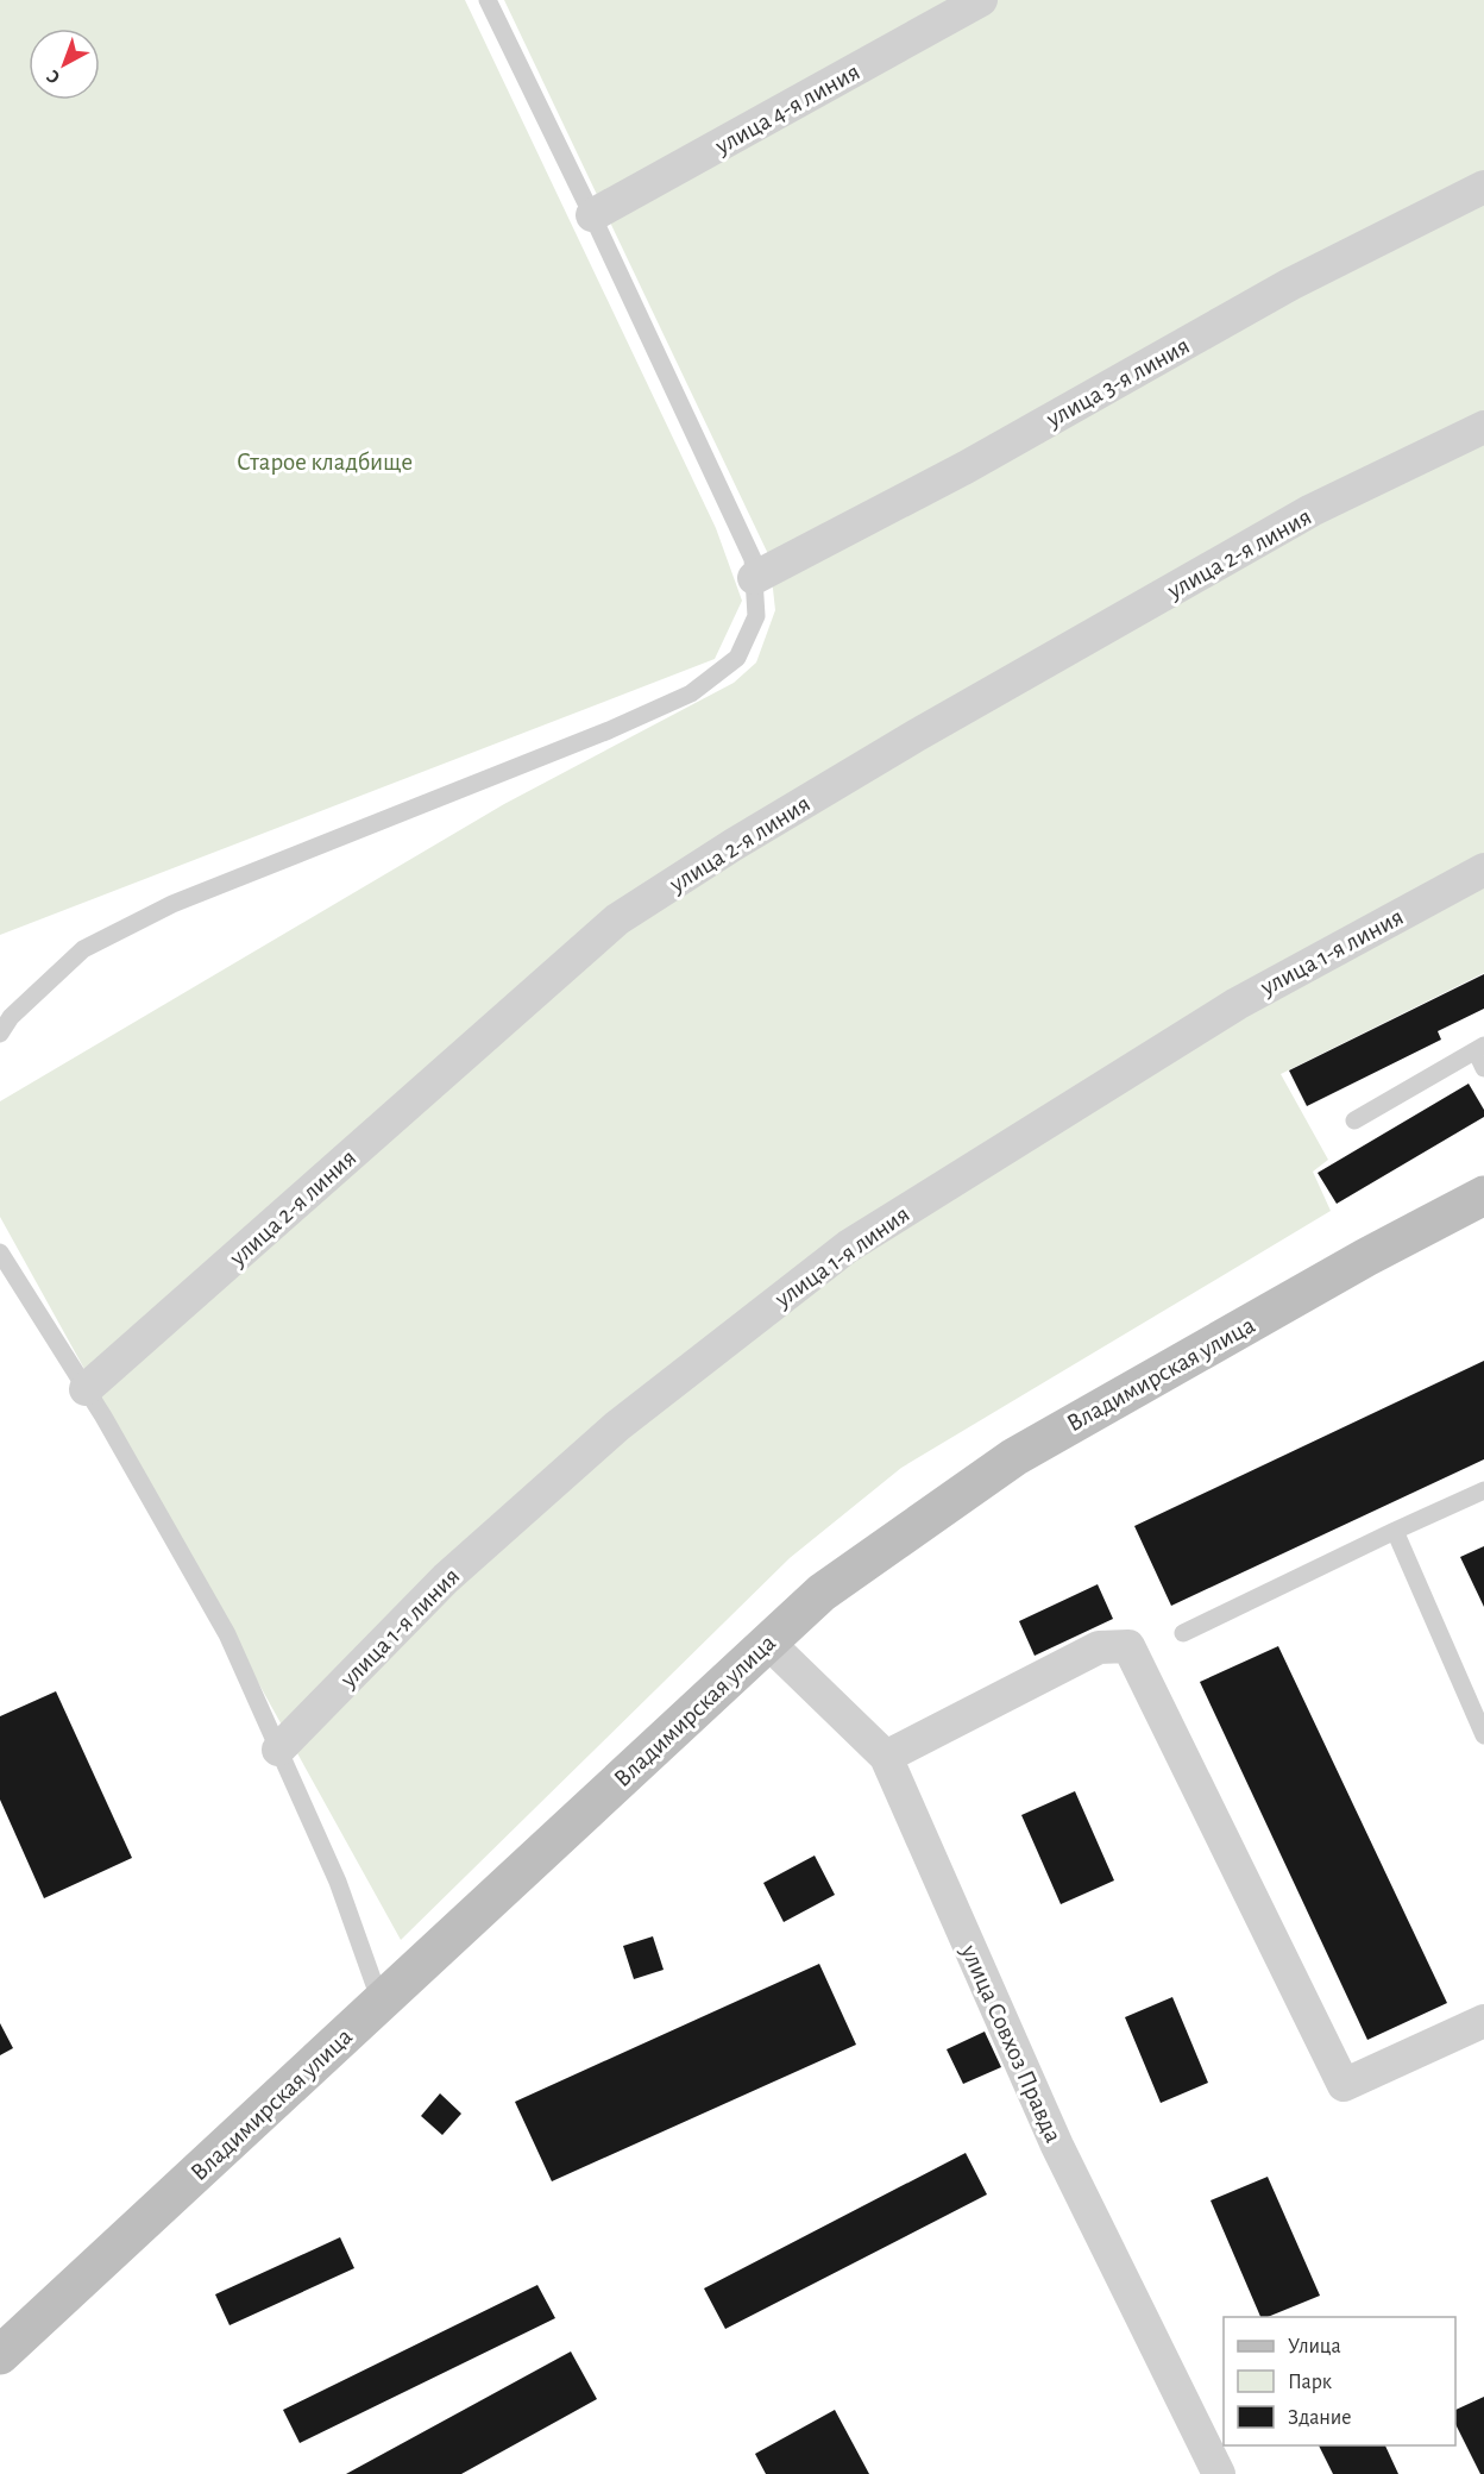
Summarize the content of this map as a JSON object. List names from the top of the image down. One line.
{"streets":{"street":["улица 4-я линия","улица 3-я линия","улица 2-я линия","улица 1-я линия","Владимирская улица","улица Совхоз Правда"]},"crossings":[["Владимирская улица","улица Совхоз Правда"]],"parks":["Старое кладбище"],"legend":["Улица","Парк","Здание"],"north":"bottom left"}
